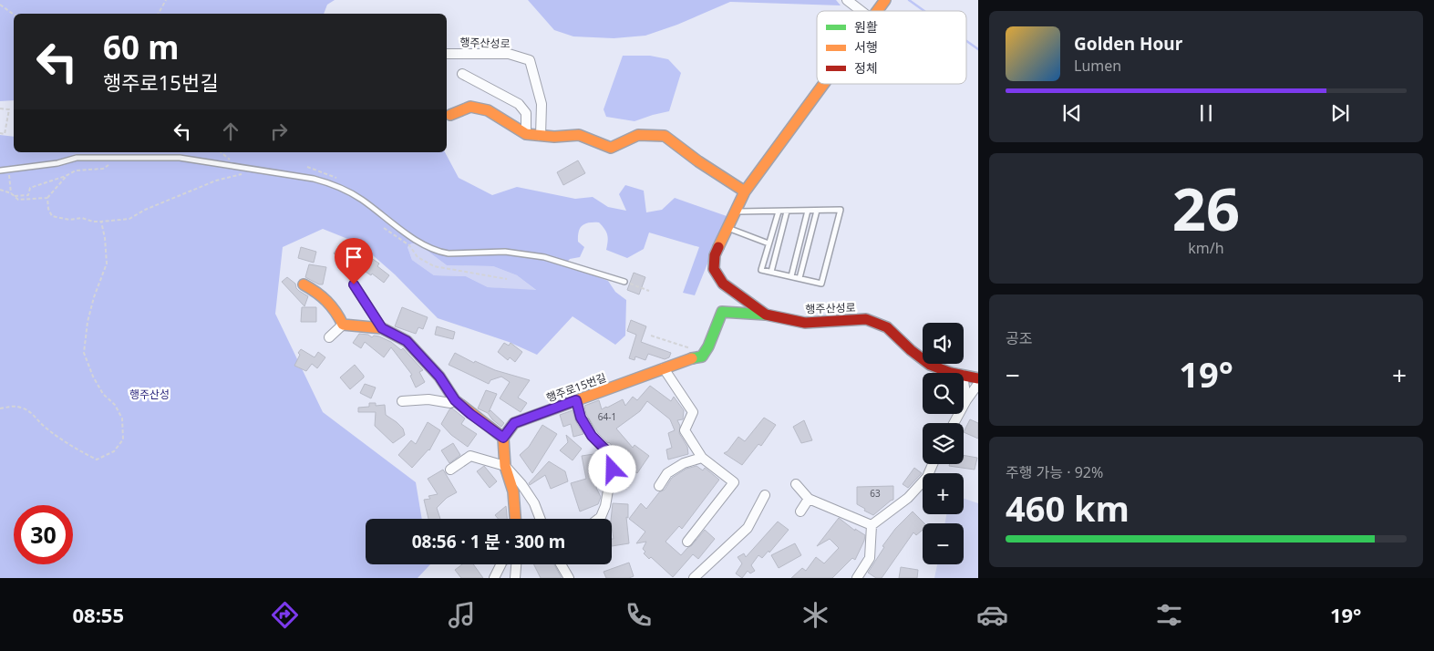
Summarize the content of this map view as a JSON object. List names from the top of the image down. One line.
{"streets":{"street":["행주산성로","행주로15번길"]},"crossings":[["행주산성로","행주로15번길"]],"parks":["행주산성"],"house_numbers":["64-1","63"],"legend":["원활","서행","정체"],"page":{"turn":["60 m","행주로15번길"],"song":["Golden Hour","Lumen"],"tile":[["26","km/h"],"공조",["주행 가능 · 92%","460 km"]],"map_buttons":["+","−"],"heat":["−","19°","+"],"limit":"30","trip":"08:56 · 1 분 · 300 m","tabs":["08:55","19°"]}}
